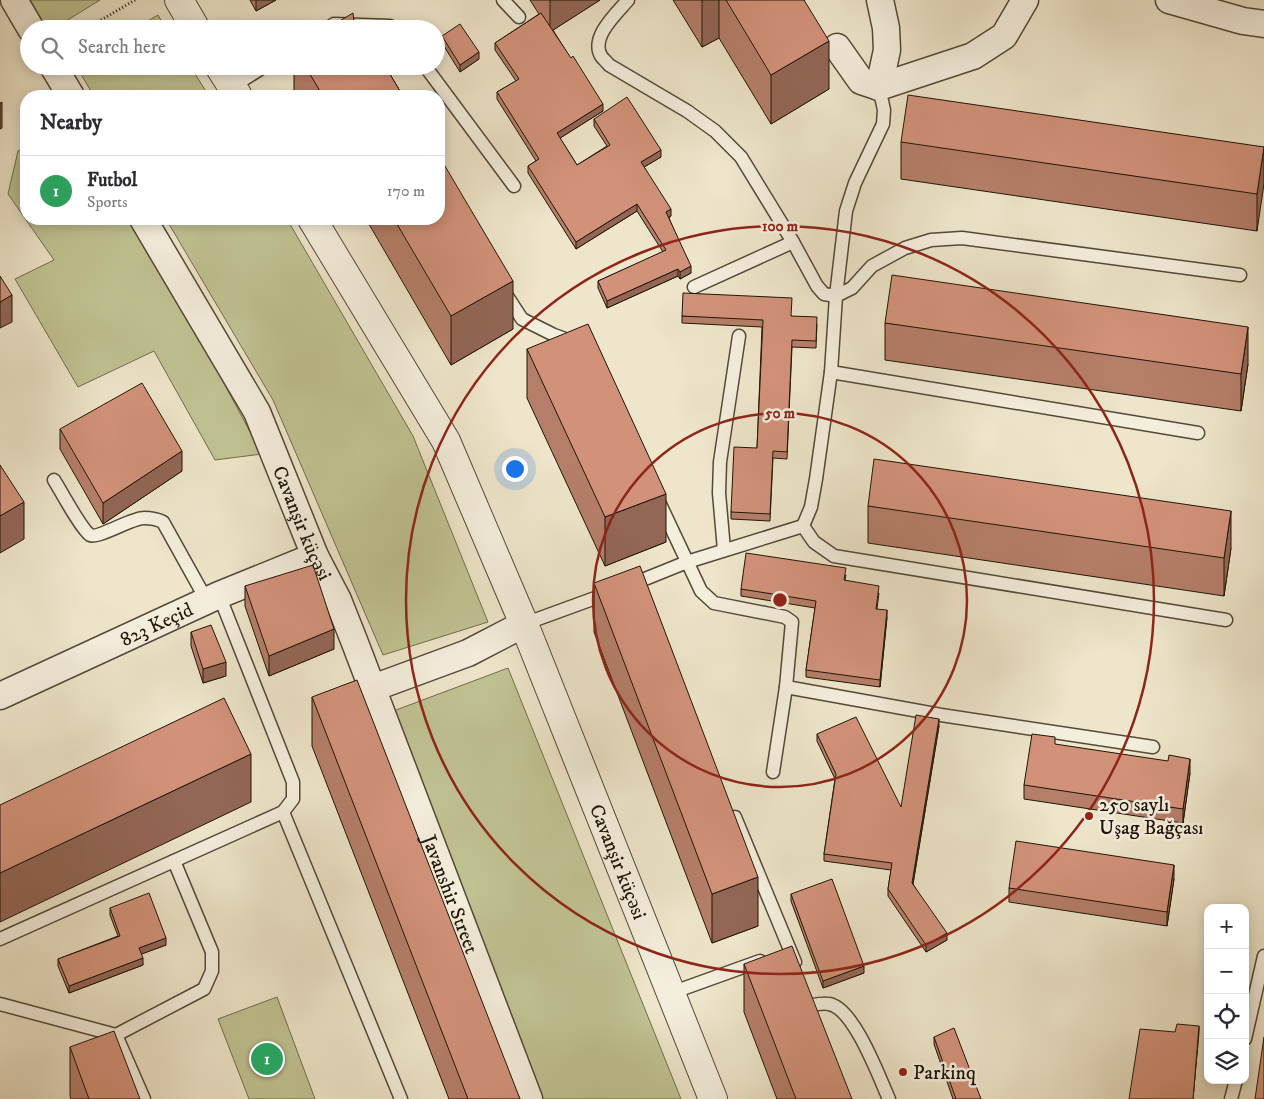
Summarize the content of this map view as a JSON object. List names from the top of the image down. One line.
{"streets":{"street":["Cavanşir küçəsi","823 Keçid","Javanshir Street"]},"crossings":[["Cavanşir küçəsi","823 Keçid"],["Cavanşir küçəsi","Javanshir Street"]],"places":["250 saylı Uşag Bağçası","Parkinq"],"page":{"search":"Search here","heading":"Nearby","list":[{"mark":"1","name":"Futbol","note":"Sports","value":"170 m"}],"map_buttons":["+","−"],"pins":"1"},"rings":["100 m","50 m"]}
